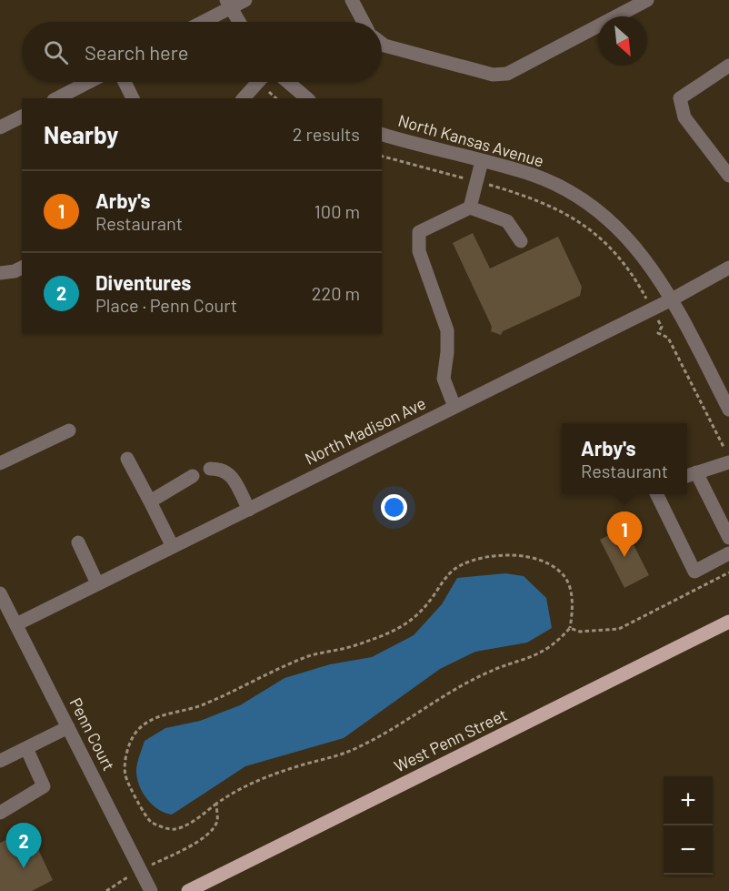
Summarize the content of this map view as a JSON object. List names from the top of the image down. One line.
{"streets":{"main road":["West Penn Street"],"street":["North Kansas Avenue","North Madison Ave","Penn Court"]},"crossings":[["North Kansas Avenue","North Madison Ave"],["North Madison Ave","Penn Court"]],"north":"bottom right","page":{"search":"Search here","heading":["Nearby","2 results"],"list":[{"mark":"1","name":"Arby's","note":"Restaurant","value":"100 m"},{"mark":"2","name":"Diventures","note":"Place · Penn Court","value":"220 m"}],"popup":["Arby's","Restaurant"],"pins":["1","2"],"map_buttons":["+","−"]}}
